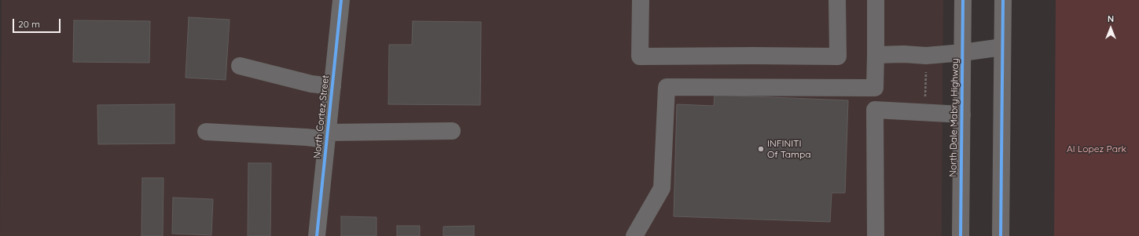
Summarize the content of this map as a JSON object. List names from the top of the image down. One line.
{"streets":{"main road":["North Dale Mabry Highway"],"street":["North Cortez Street"]},"parks":["Al Lopez Park"],"places":["INFINITI Of Tampa"],"scale_bar":"20 m","north":"top"}
